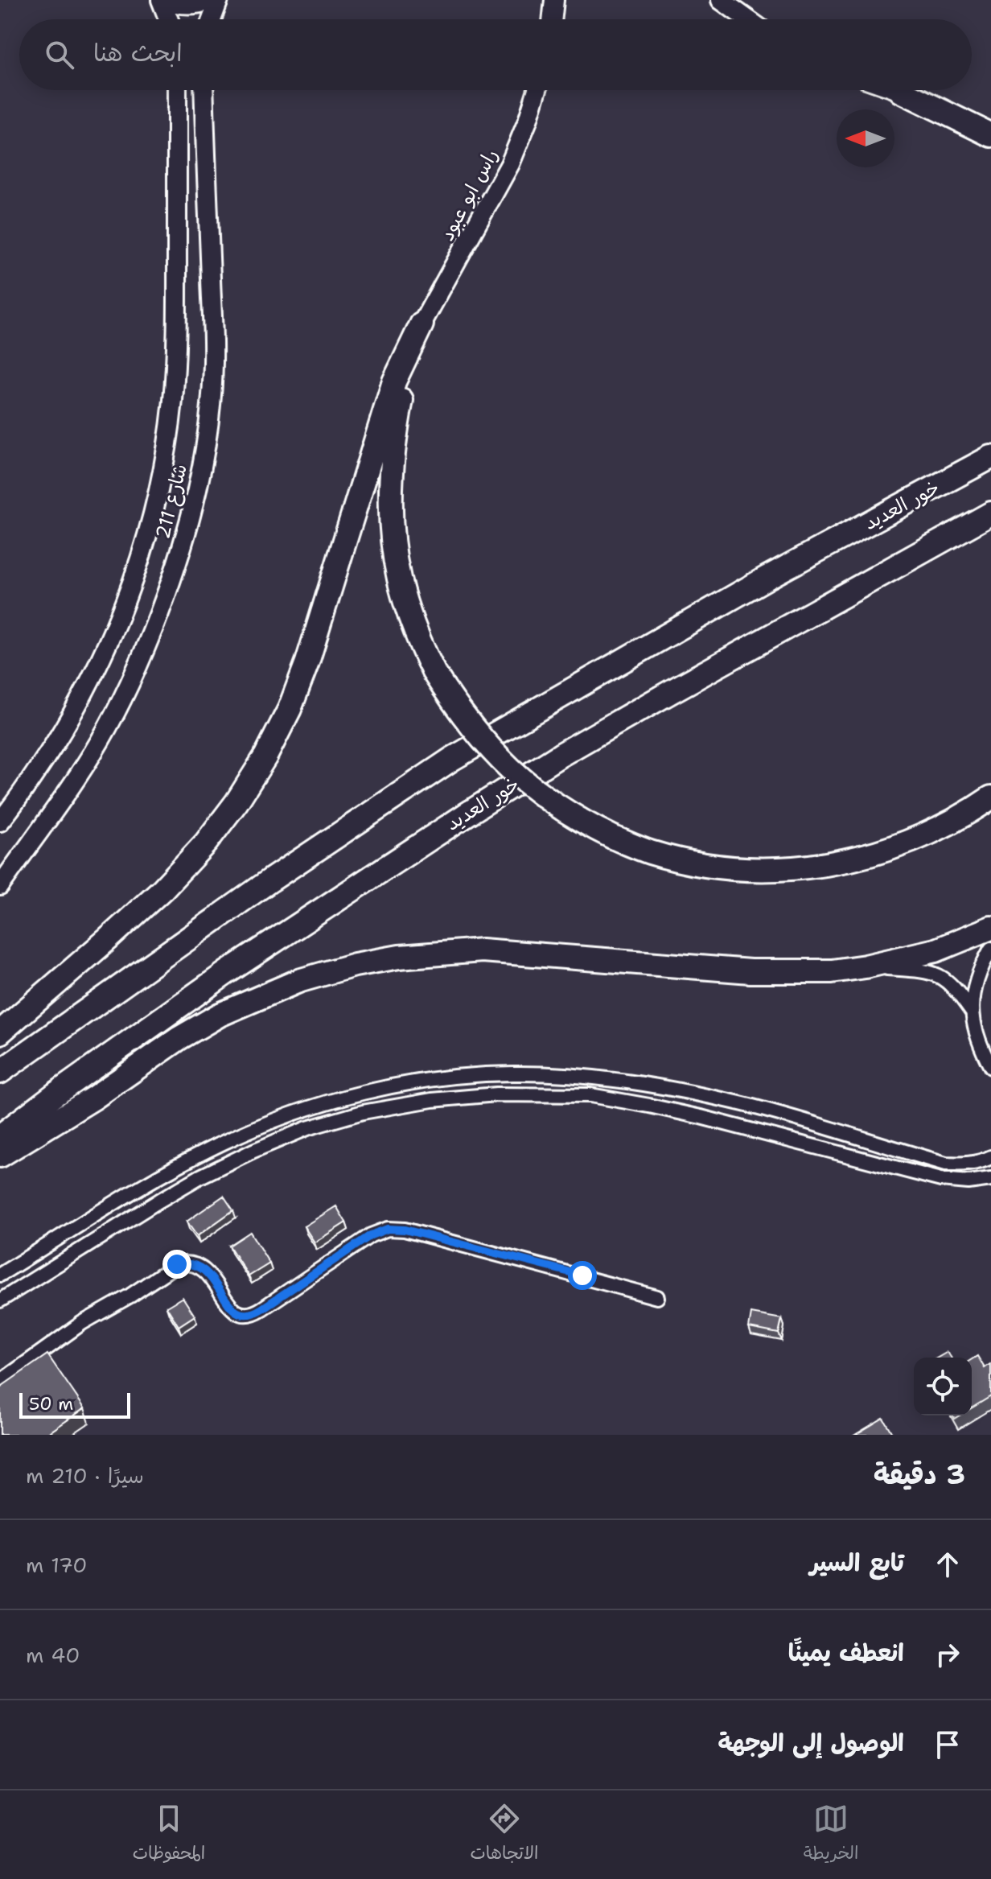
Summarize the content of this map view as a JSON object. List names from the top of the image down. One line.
{"streets":{"highway":["خور العديد"],"main road":["راس ابو عبود","شارع 211"]},"scale_bar":"50 m","north":"left","page":{"search":"ابحث هنا","scale":"50 m","heading":["3 دقيقة","سيرًا · 210 m"],"list":[["تابع السير","170 m"],["انعطف يمينًا","40 m"],"الوصول إلى الوجهة"],"nav":["الخريطة","الاتجاهات","المحفوظات"]}}
